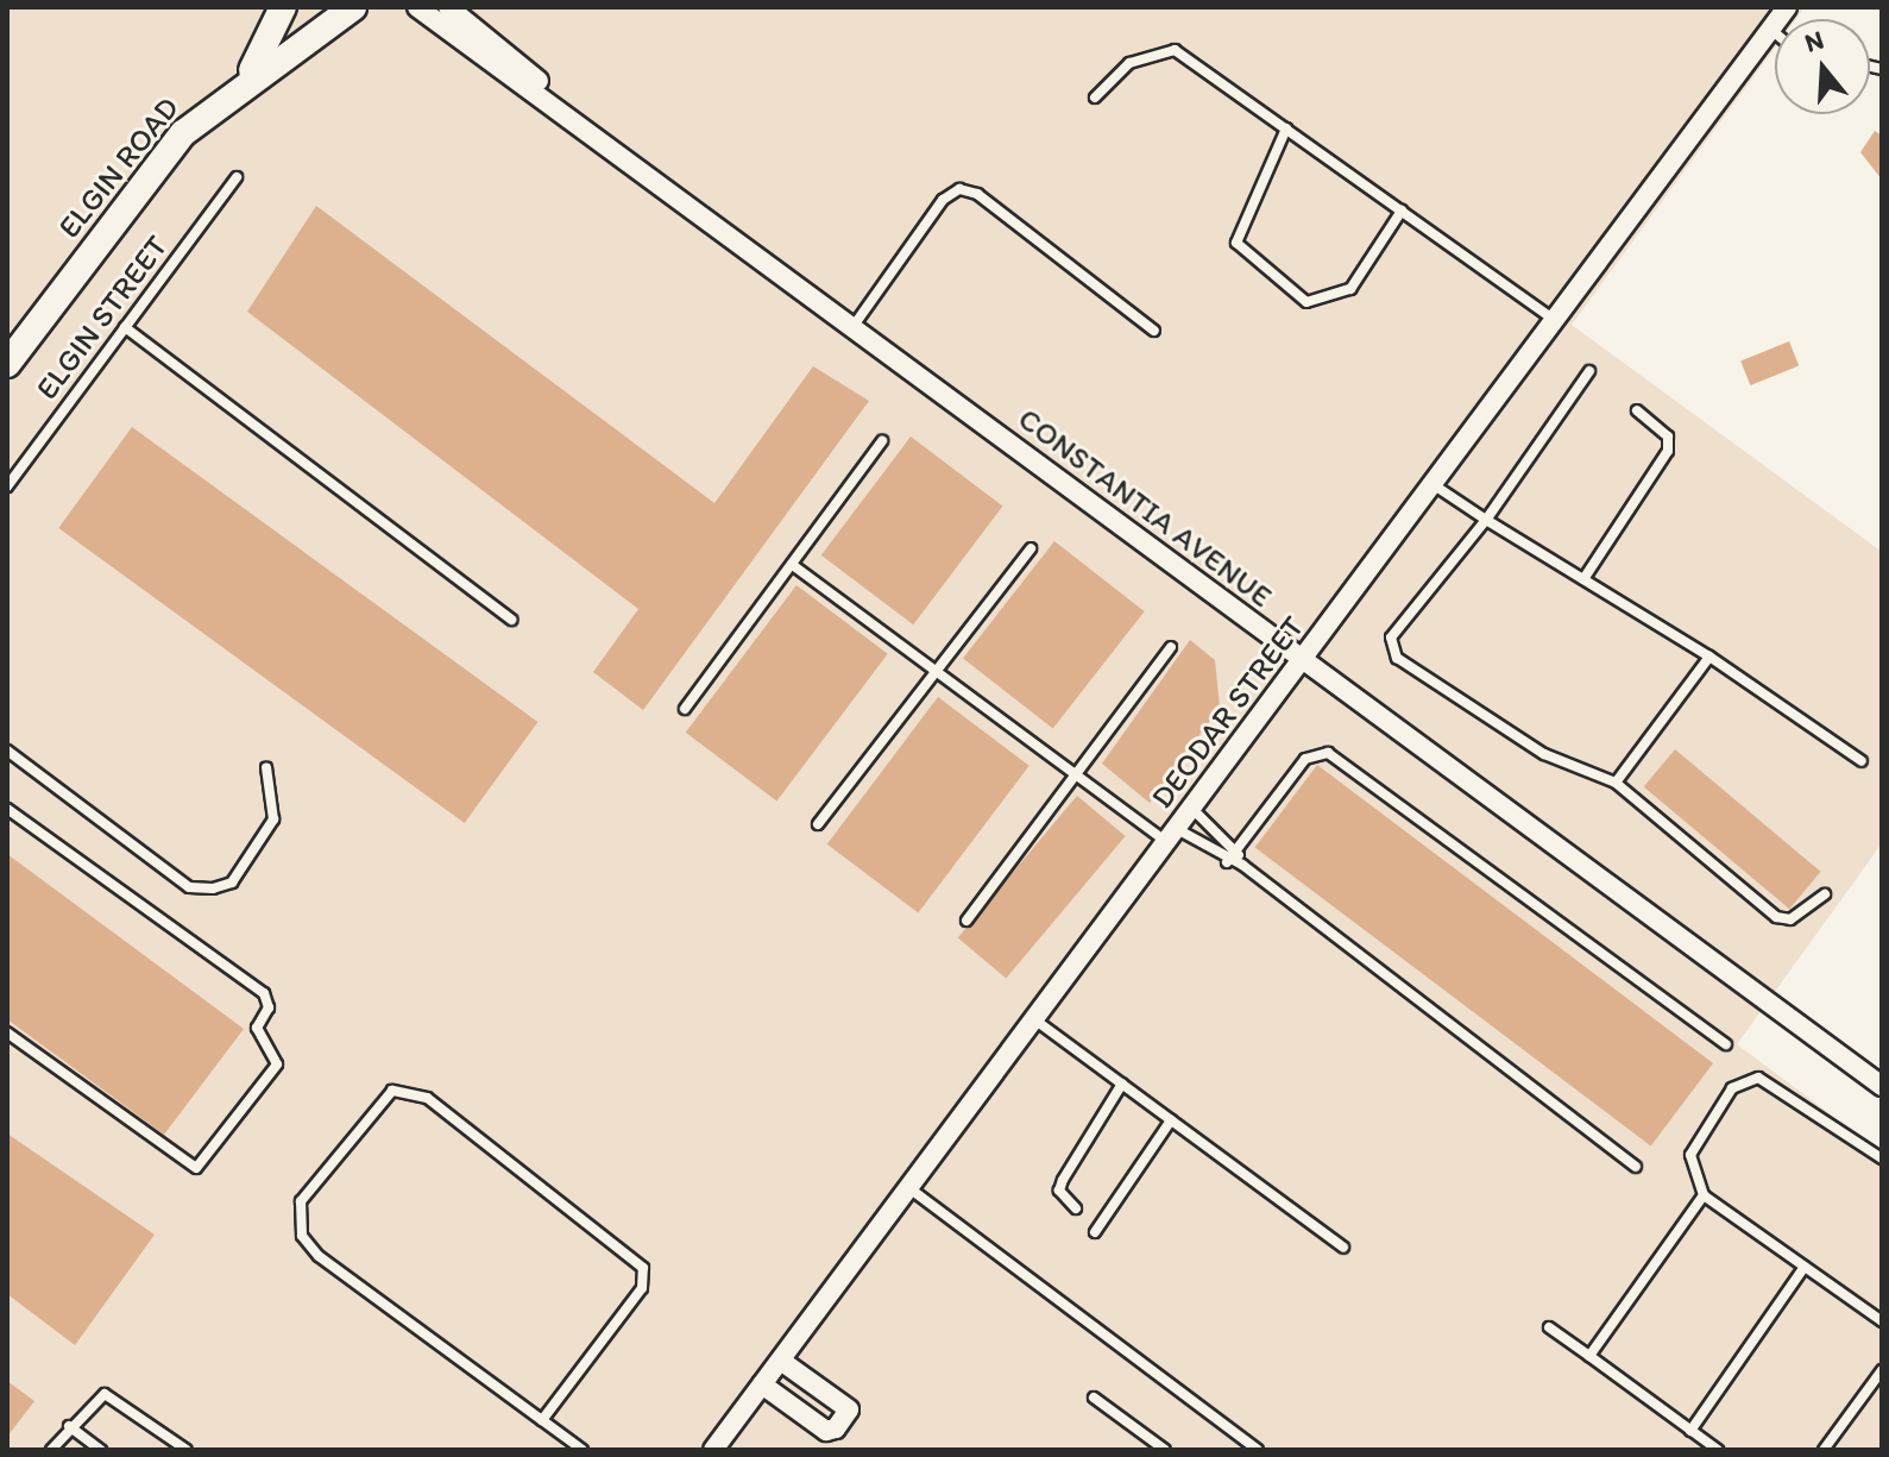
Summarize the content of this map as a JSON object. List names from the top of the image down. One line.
{"streets":{"street":["ELGIN ROAD","CONSTANTIA AVENUE","DEODAR STREET"],"lane":["ELGIN STREET"]},"crossings":[["CONSTANTIA AVENUE","DEODAR STREET"]],"north":"top"}
